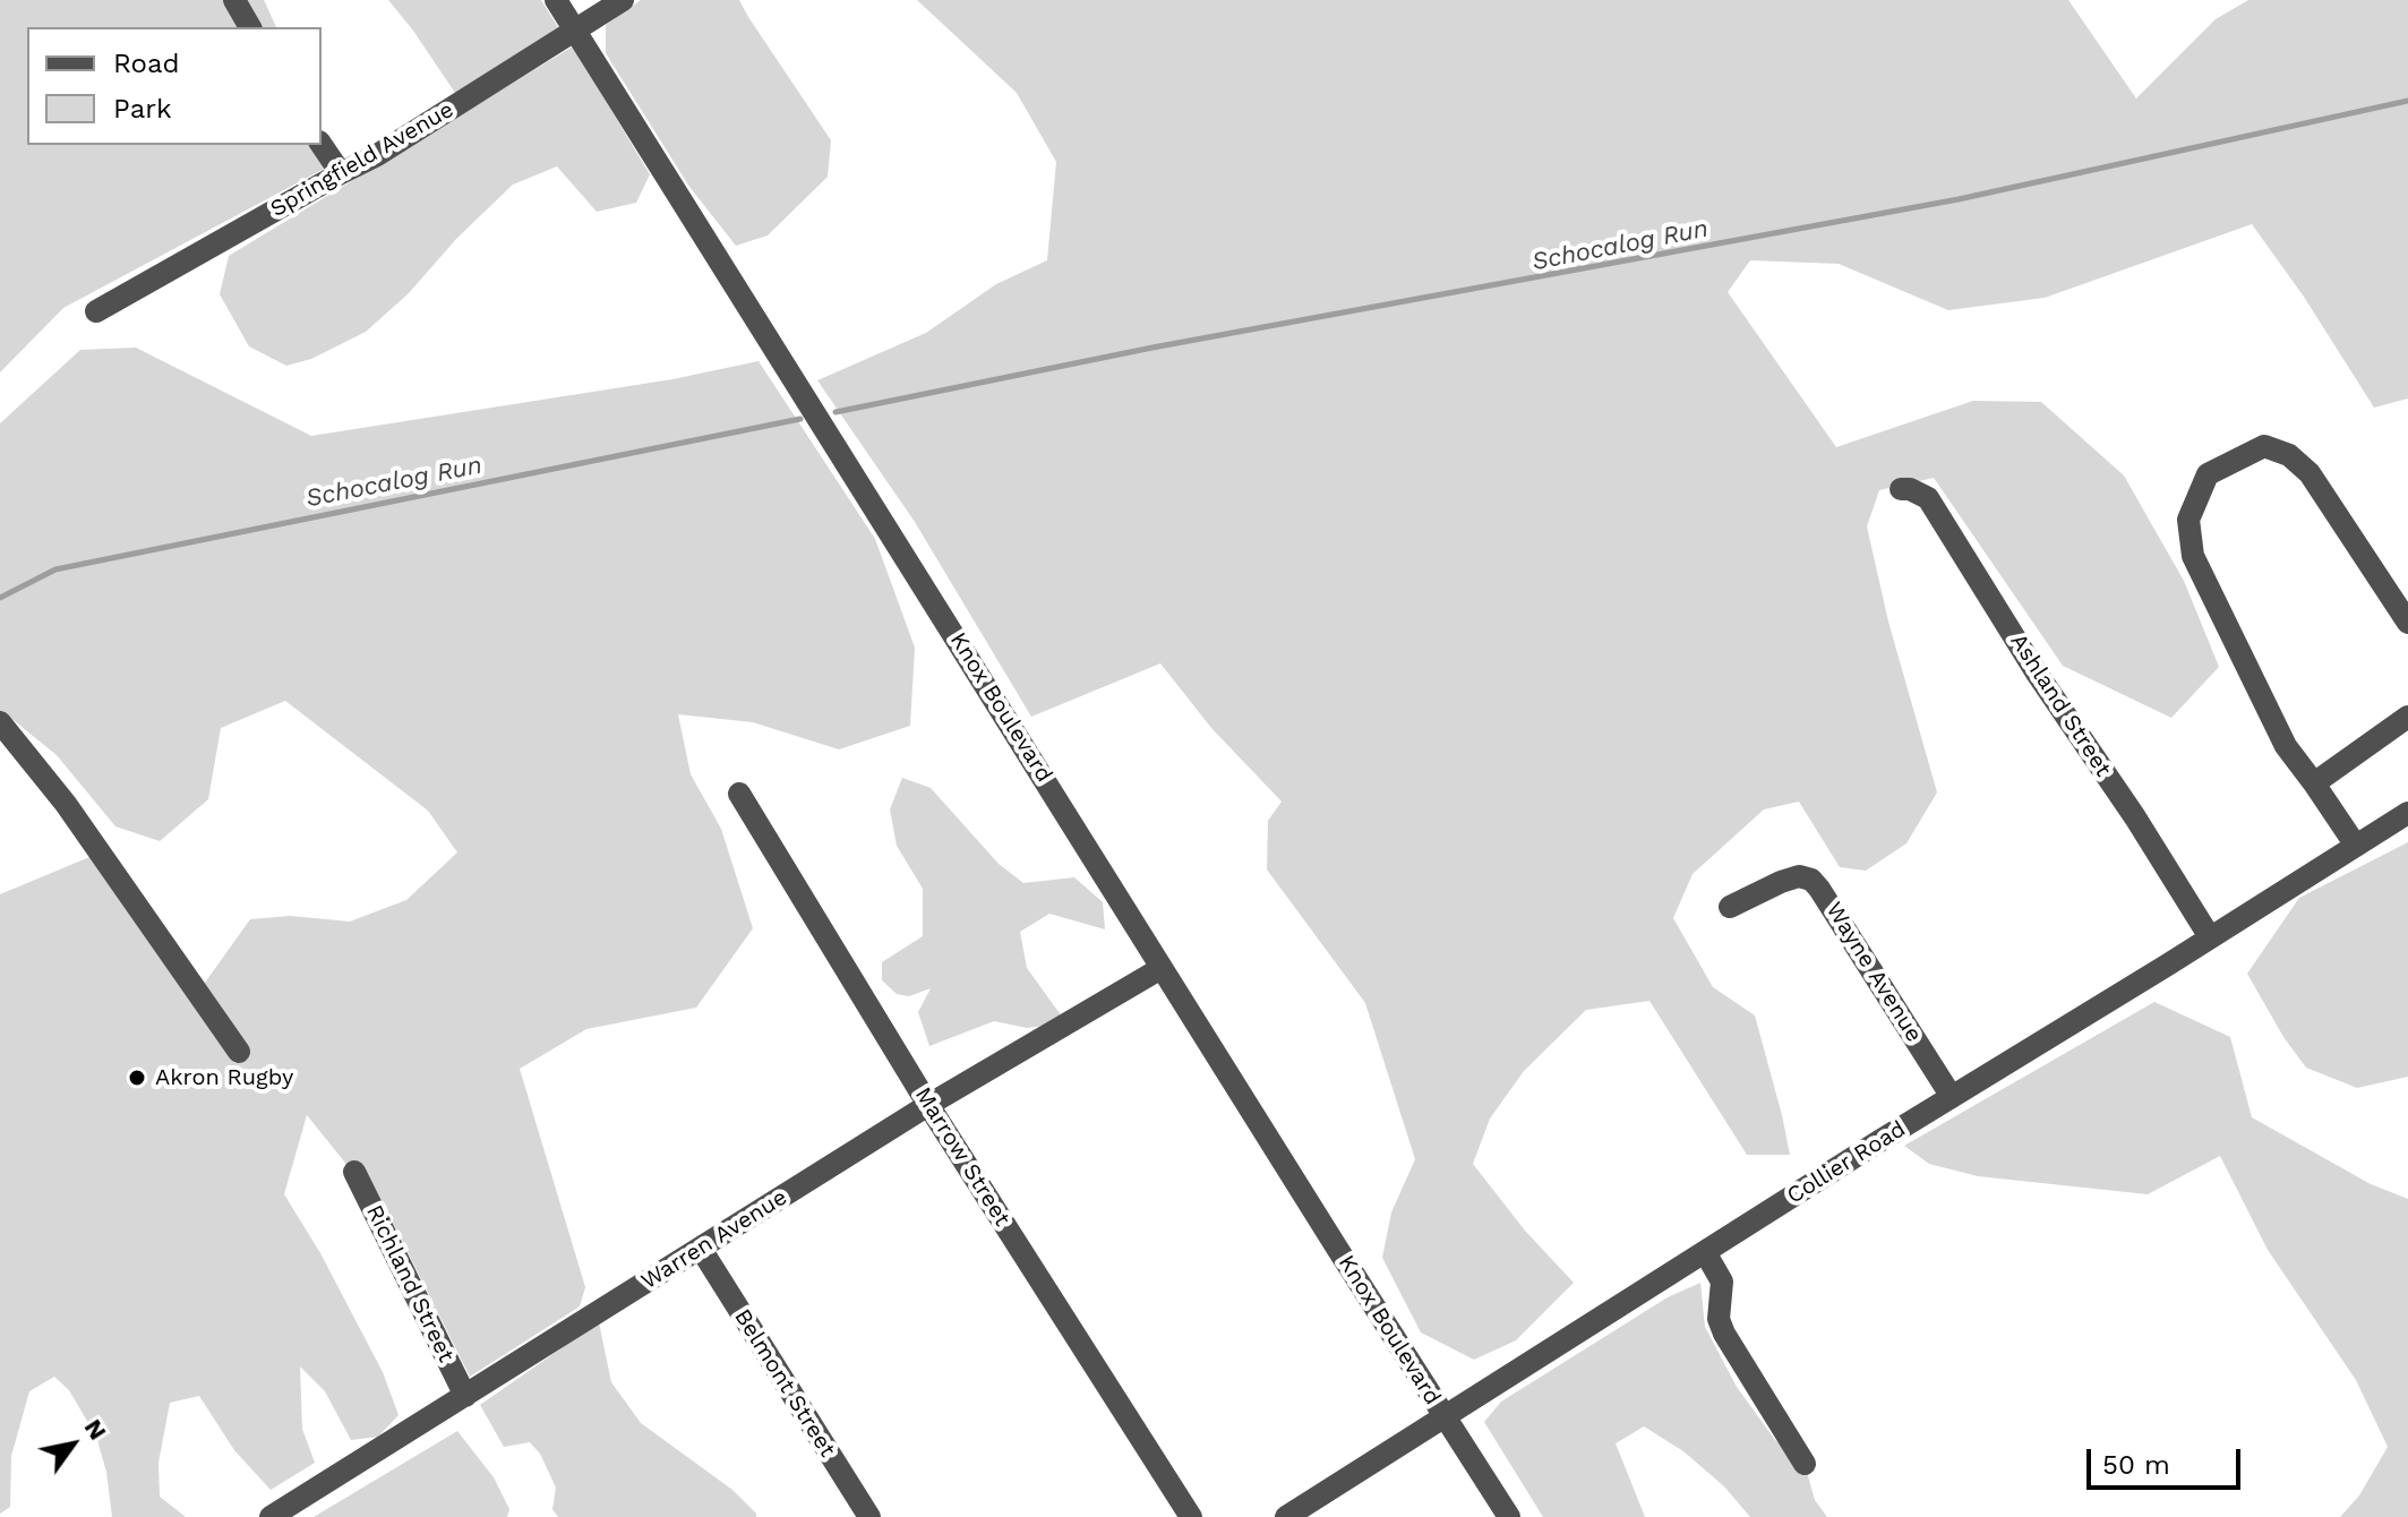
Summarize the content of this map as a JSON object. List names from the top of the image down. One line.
{"streets":{"street":["Springfield Avenue","Ashland Street","Knox Boulevard","Wayne Avenue","Marrow Street","Collier Road","Warren Avenue","Richland Street","Belmont Street"]},"crossings":[["Springfield Avenue","Knox Boulevard"],["Ashland Street","Collier Road"],["Knox Boulevard","Collier Road"],["Knox Boulevard","Warren Avenue"],["Wayne Avenue","Collier Road"],["Marrow Street","Warren Avenue"],["Warren Avenue","Richland Street"],["Warren Avenue","Belmont Street"]],"water":["Schocalog Run"],"places":["Akron Rugby"],"legend":["Road","Park"],"scale_bar":"50 m","north":"top right"}
